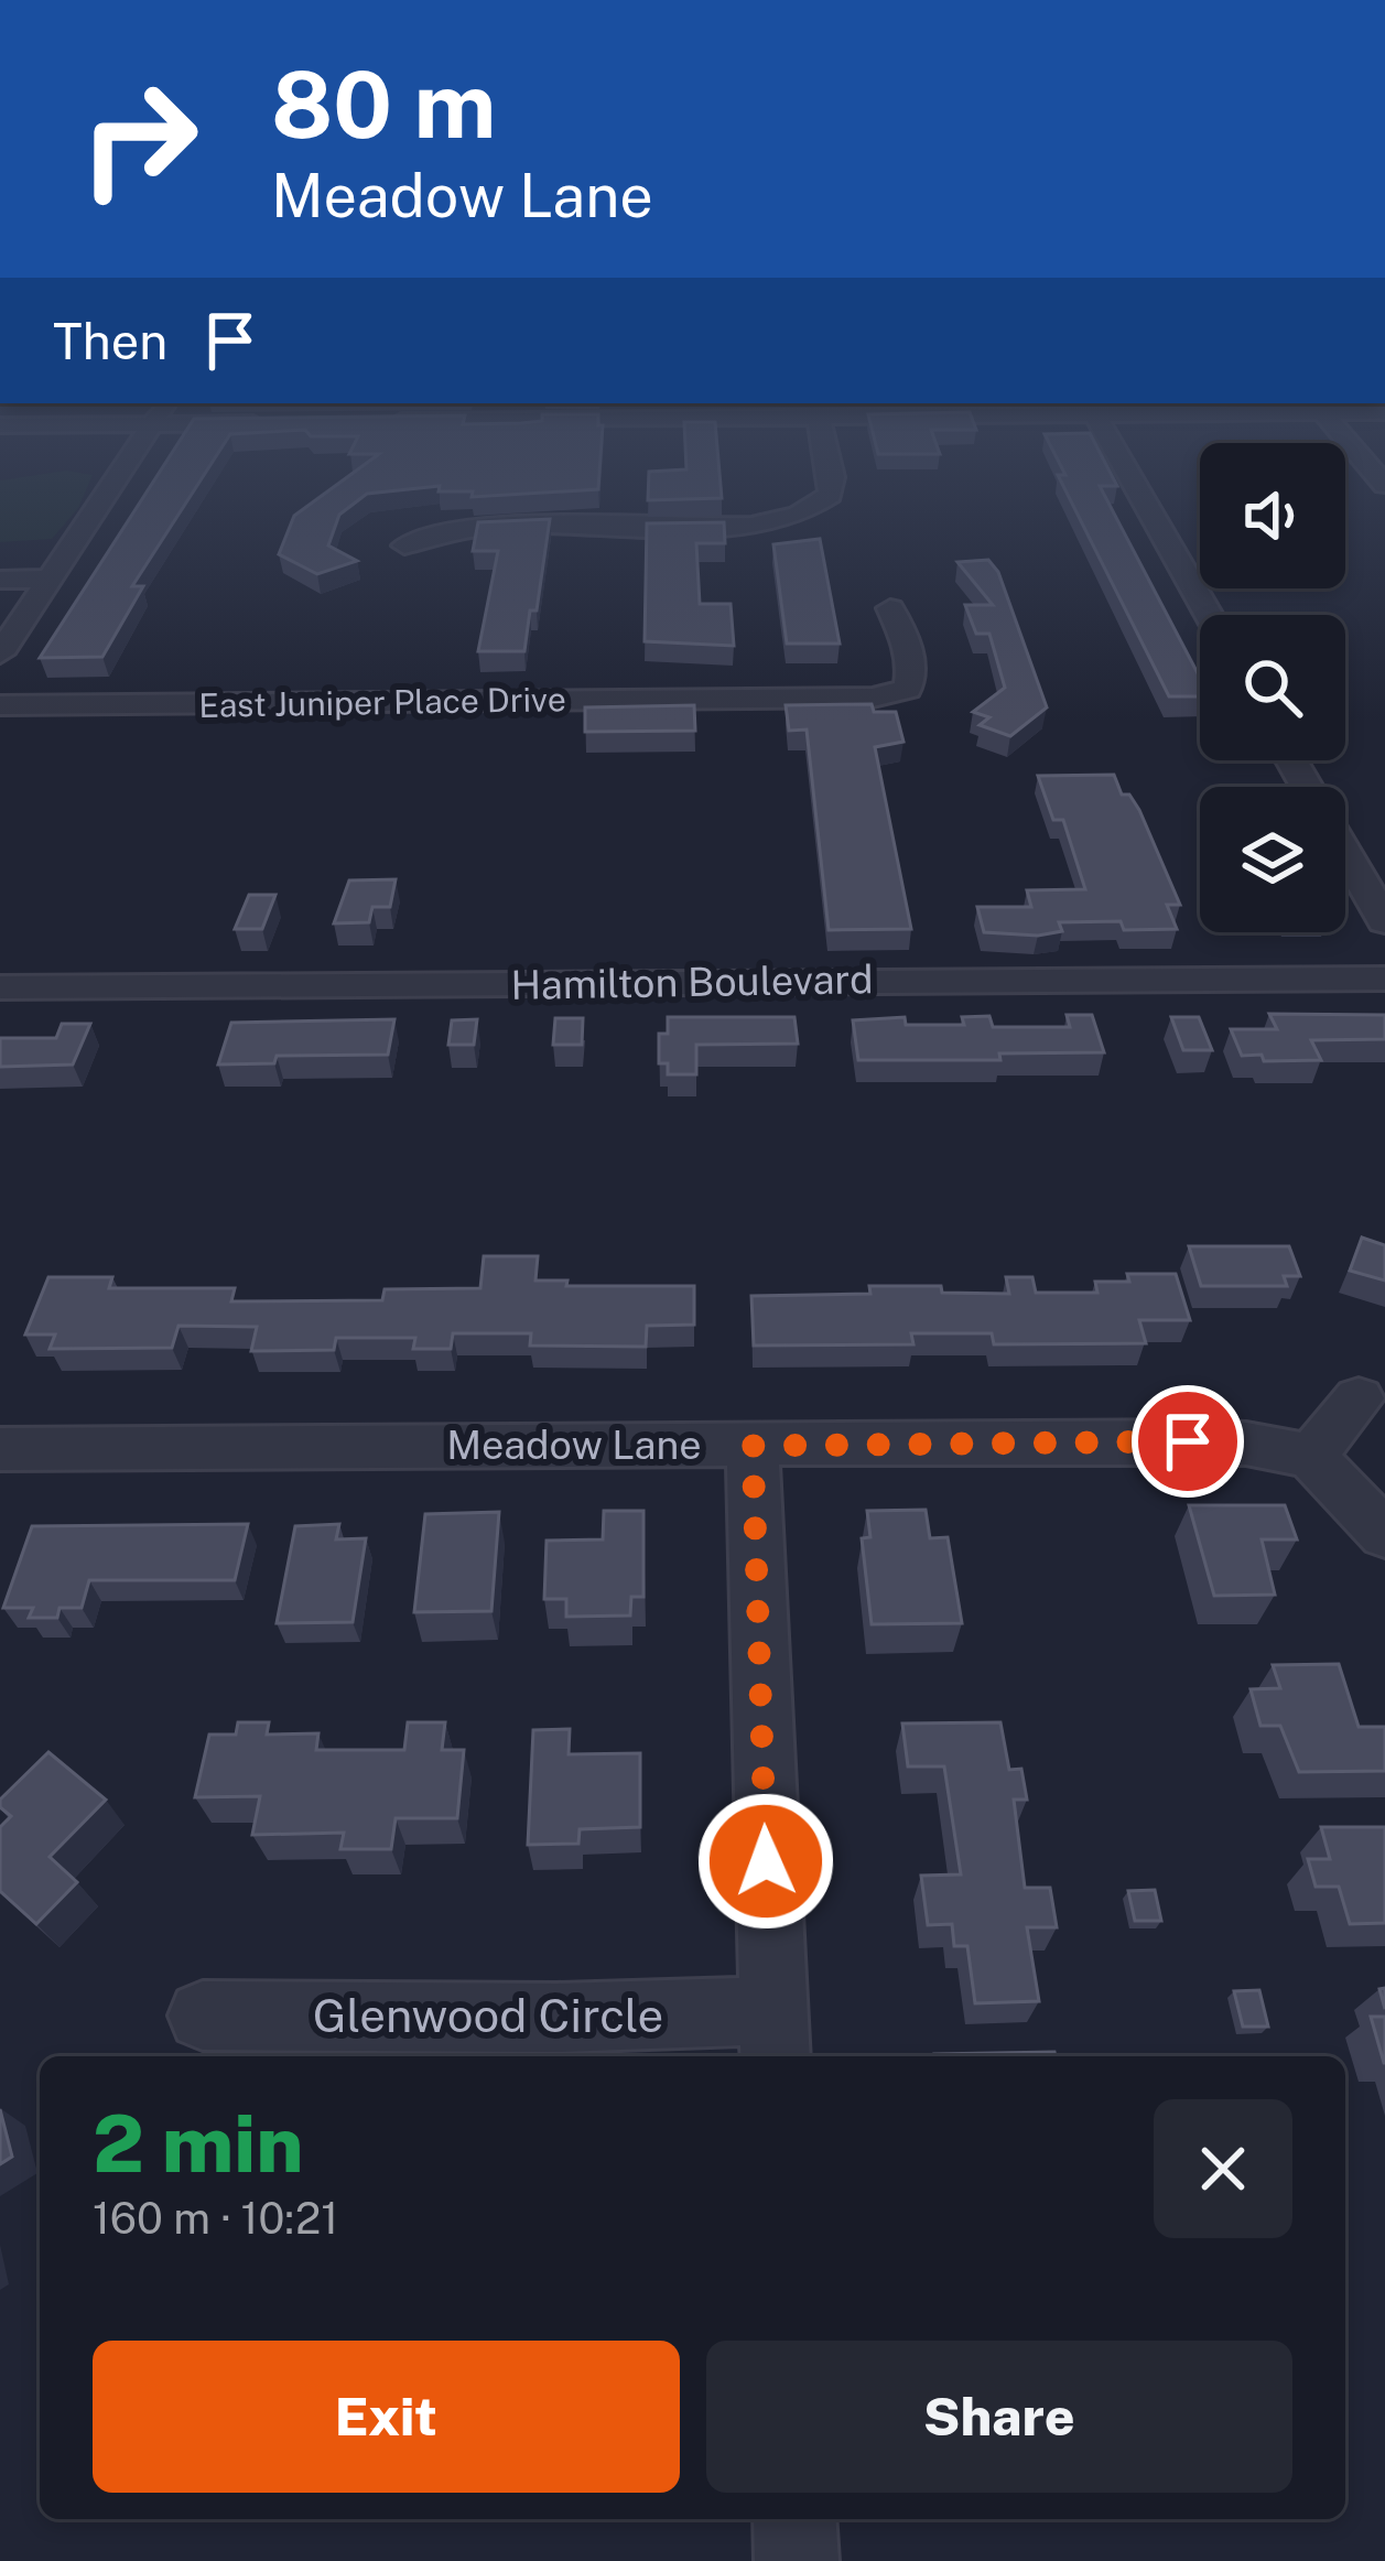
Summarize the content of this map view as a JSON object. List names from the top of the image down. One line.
{"streets":{"street":["East Juniper Place Drive","Hamilton Boulevard","Meadow Lane","Glenwood Circle"]},"page":{"turn":["80 m","Meadow Lane"],"then":"Then","heading":["2 min","160 m · 10:21"],"buttons":["Exit","Share"]}}
